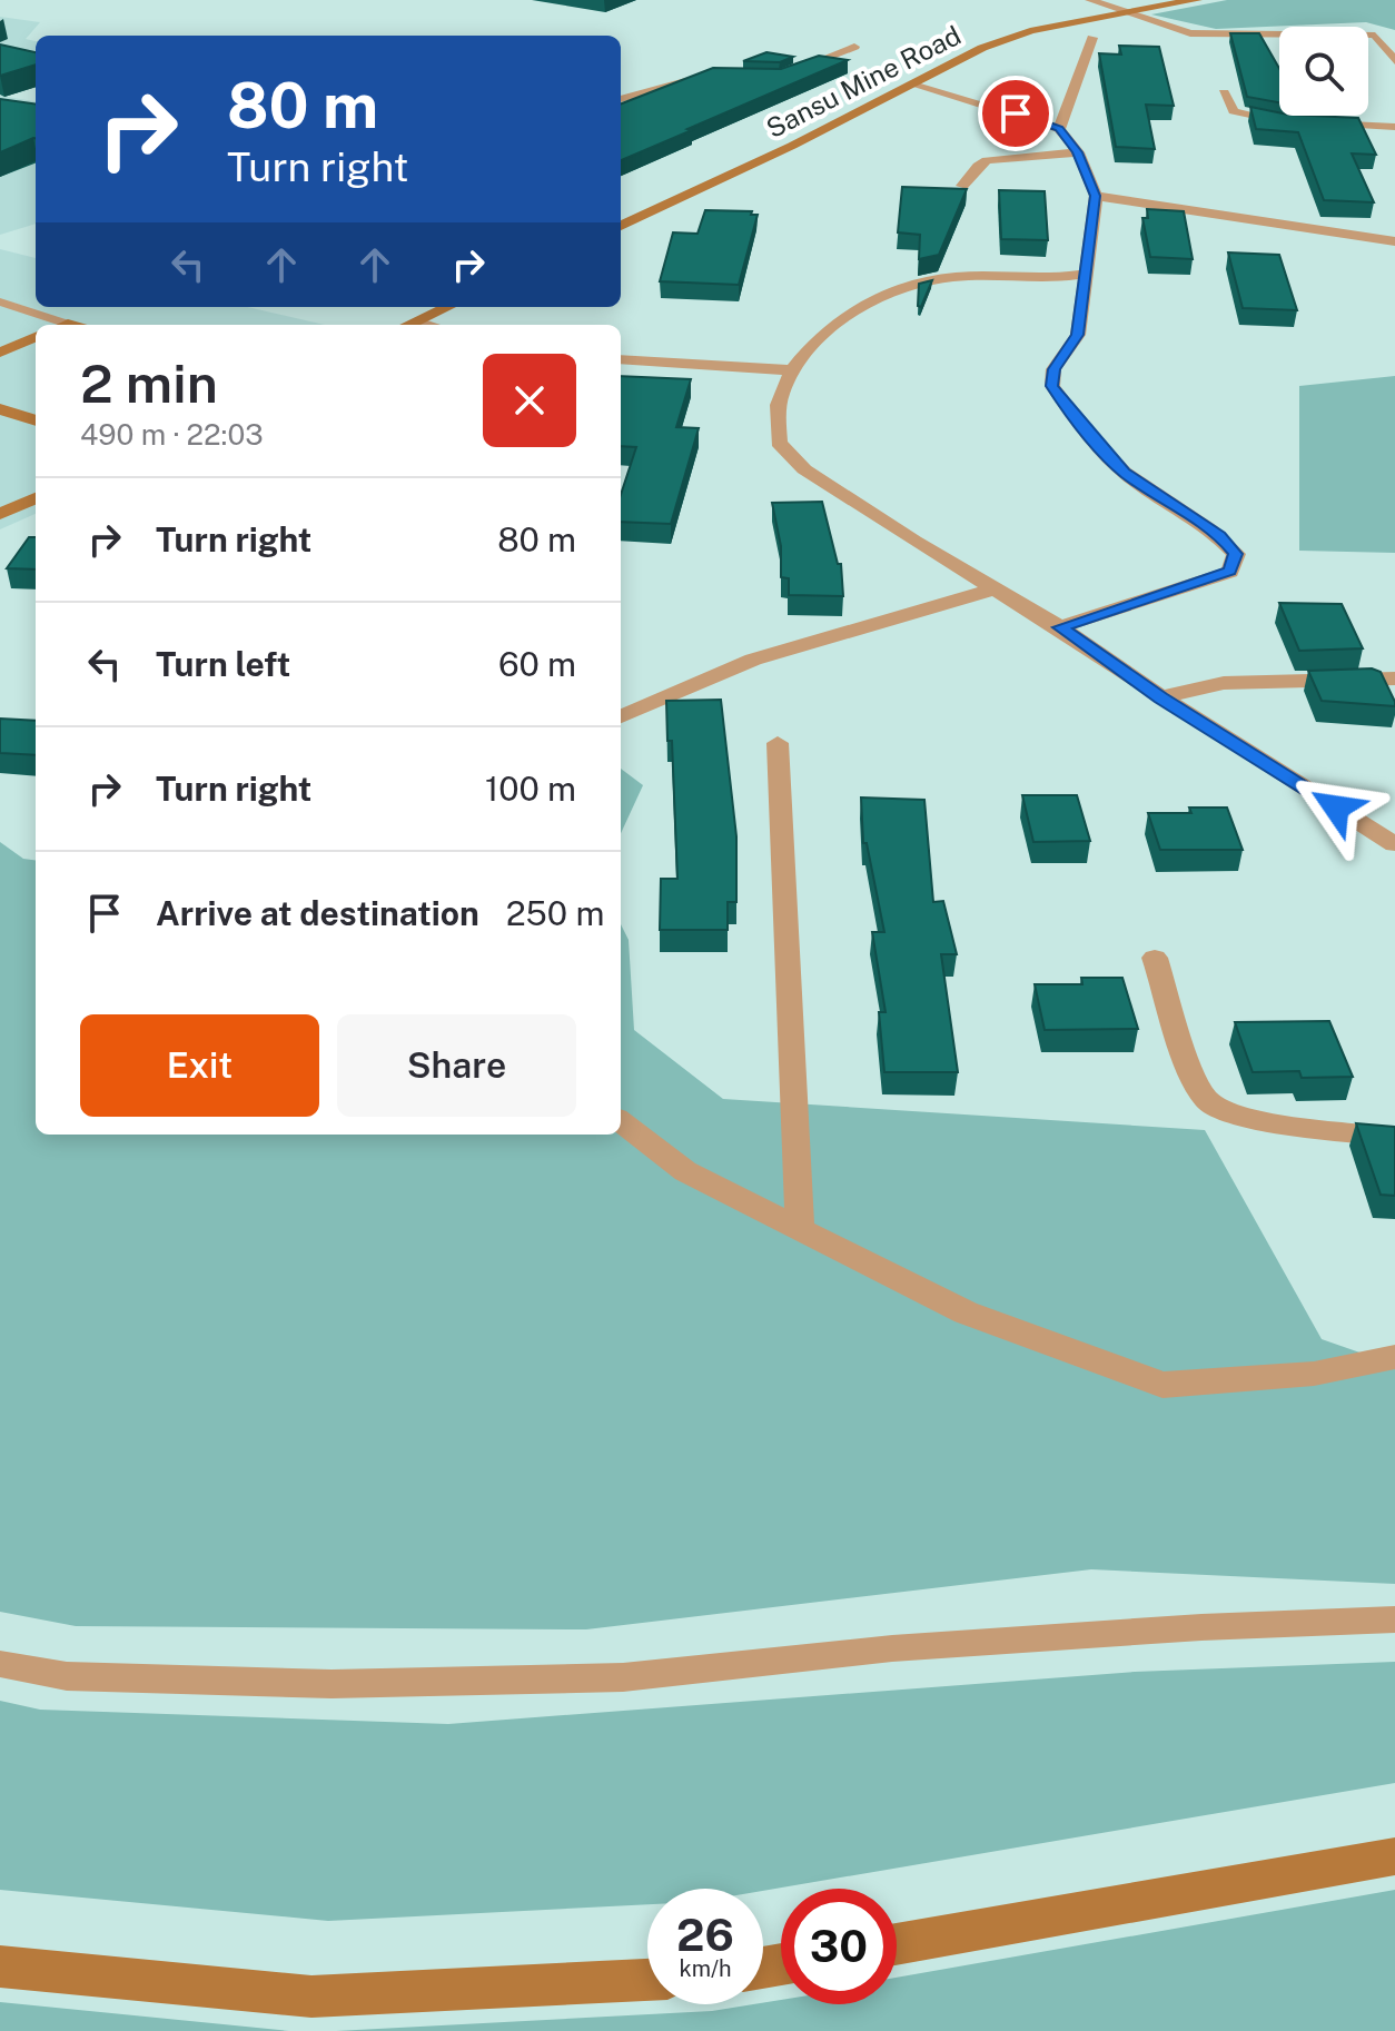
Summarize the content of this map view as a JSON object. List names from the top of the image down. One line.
{"streets":{"street":["Sansu Mine Road"]},"page":{"turn":["80 m","Turn right"],"heading":["2 min","490 m · 22:03"],"list":[{"name":"Turn right","value":"80 m"},{"name":"Turn left","value":"60 m"},{"name":"Turn right","value":"100 m"},{"name":"Arrive at destination","value":"250 m"}],"buttons":["Exit","Share"],"speed":"26 km/h","limit":"30"}}
